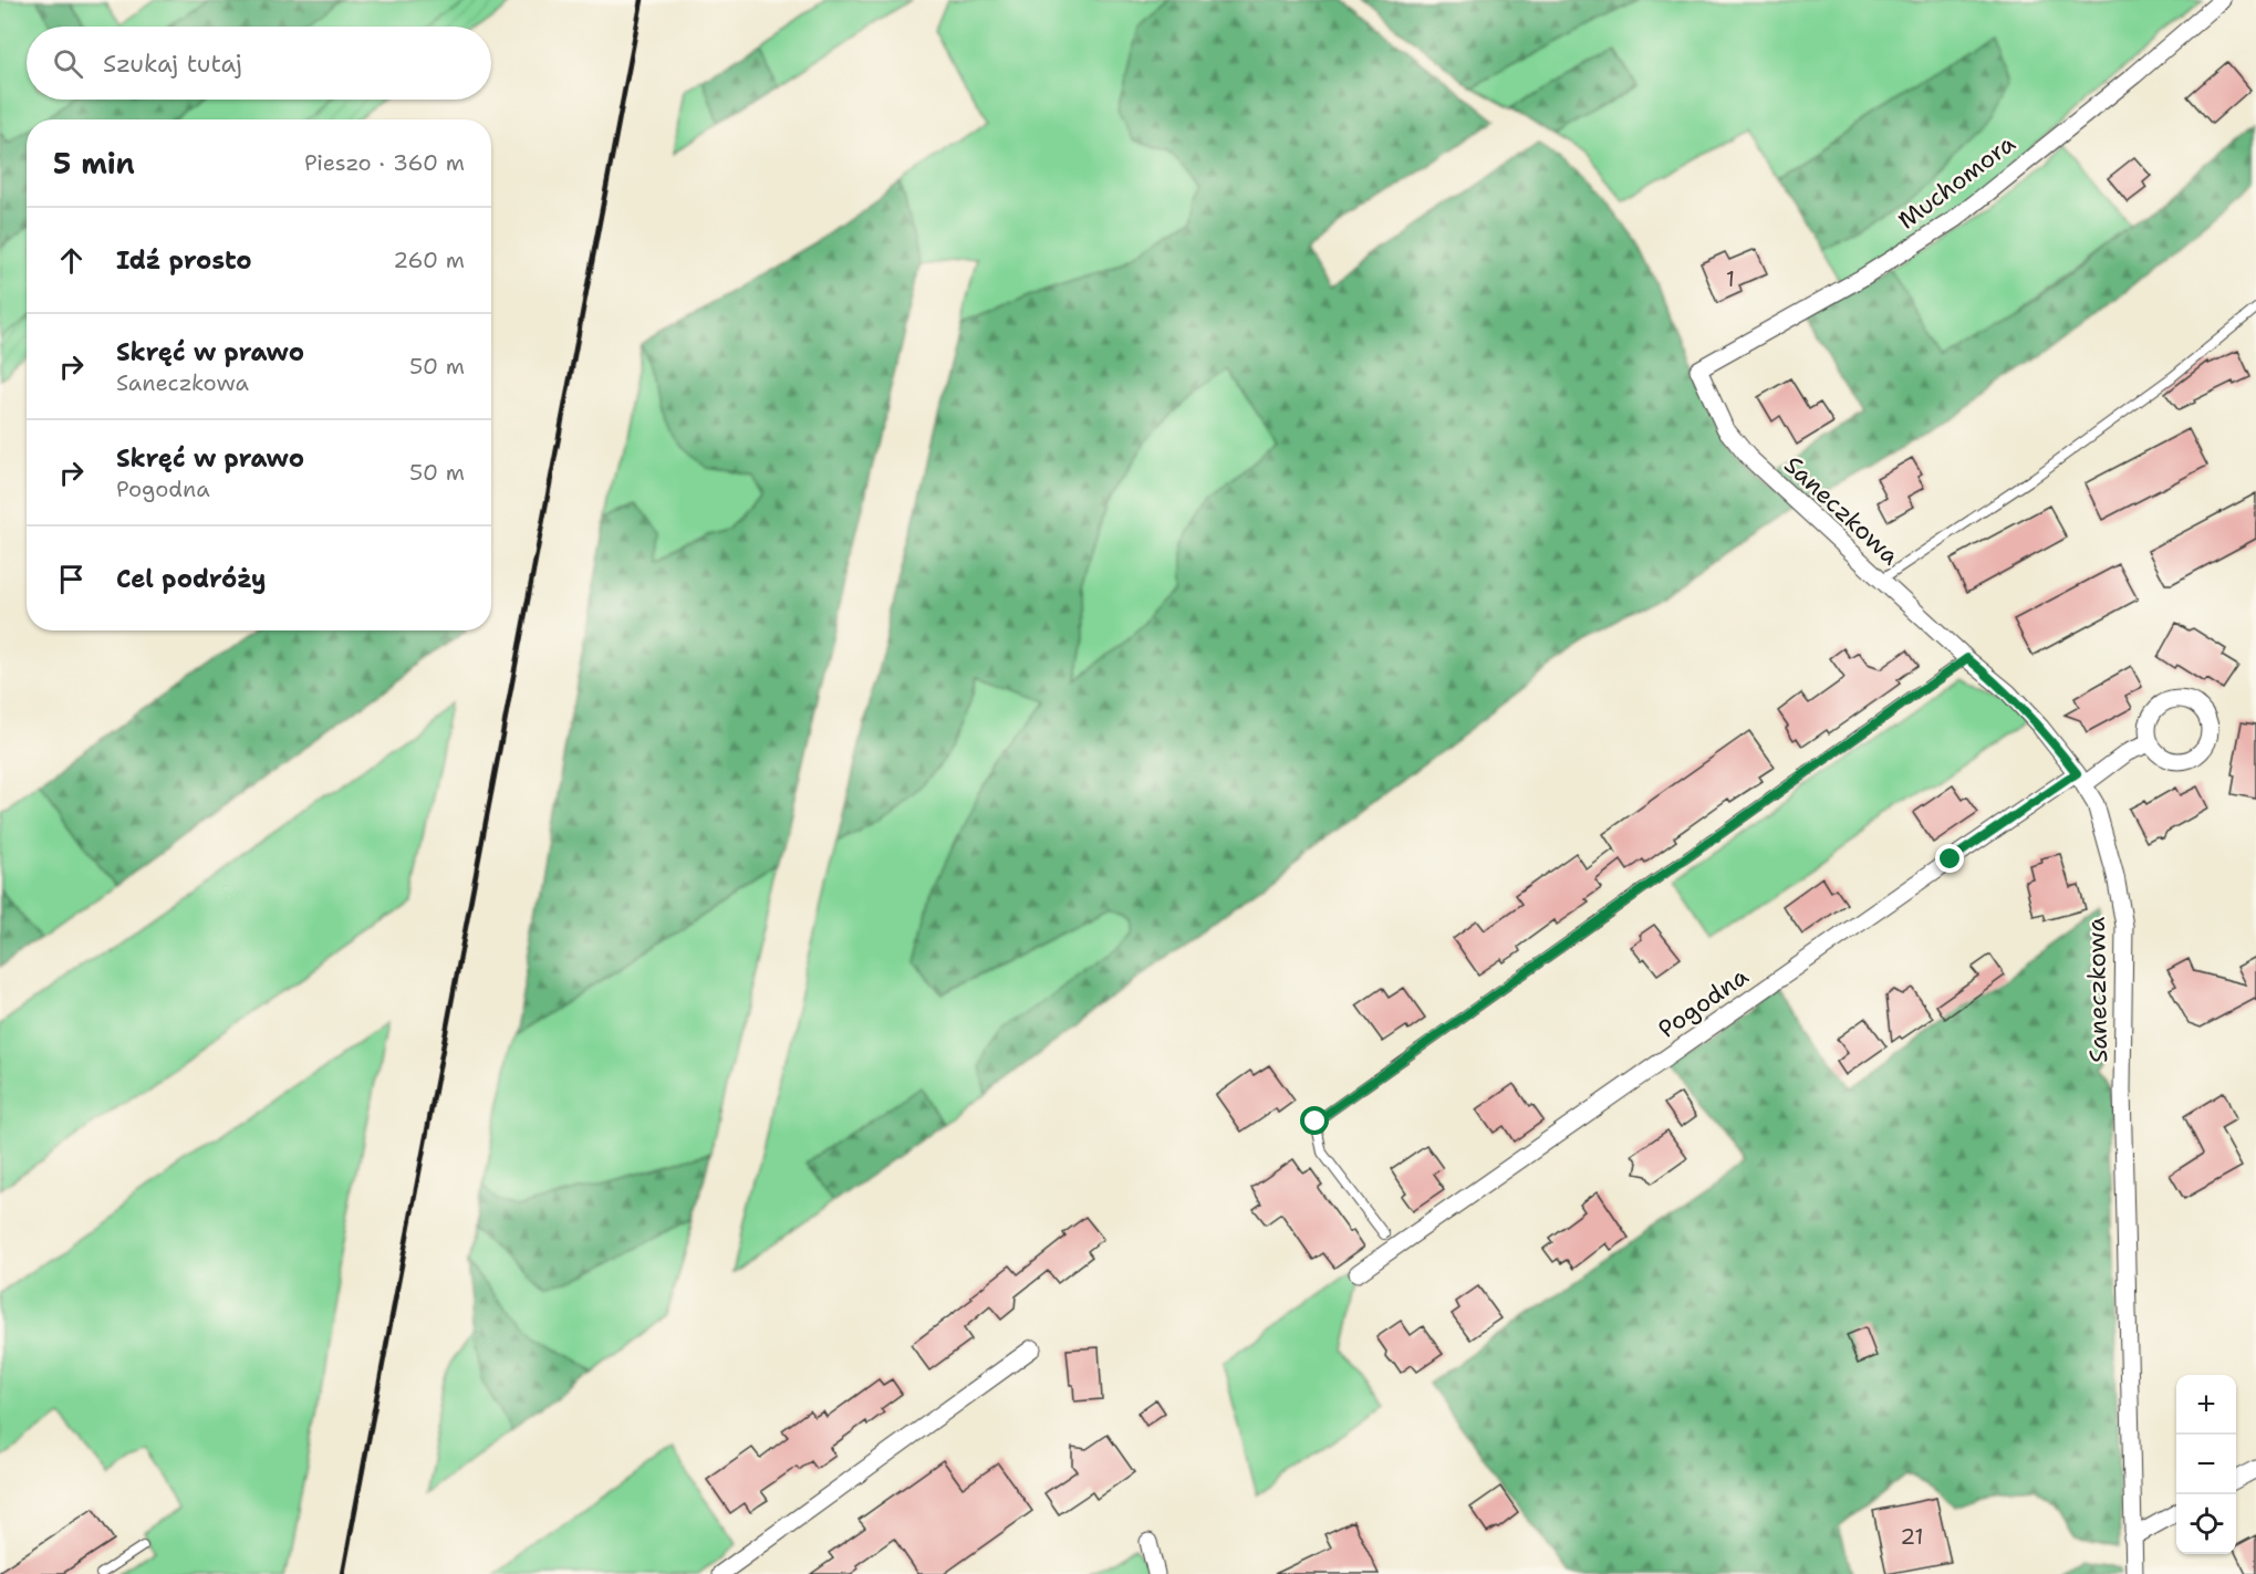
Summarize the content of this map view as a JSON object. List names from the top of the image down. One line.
{"streets":{"street":["Muchomora","Saneczkowa","Pogodna"]},"crossings":[["Muchomora","Saneczkowa"],["Saneczkowa","Pogodna"]],"house_numbers":["1","21"],"page":{"search":"Szukaj tutaj","heading":["5 min","Pieszo · 360 m"],"list":[["Idź prosto","260 m"],["Skręć w prawo","Saneczkowa","50 m"],["Skręć w prawo","Pogodna","50 m"],"Cel podróży"],"map_buttons":["+","−"]}}
